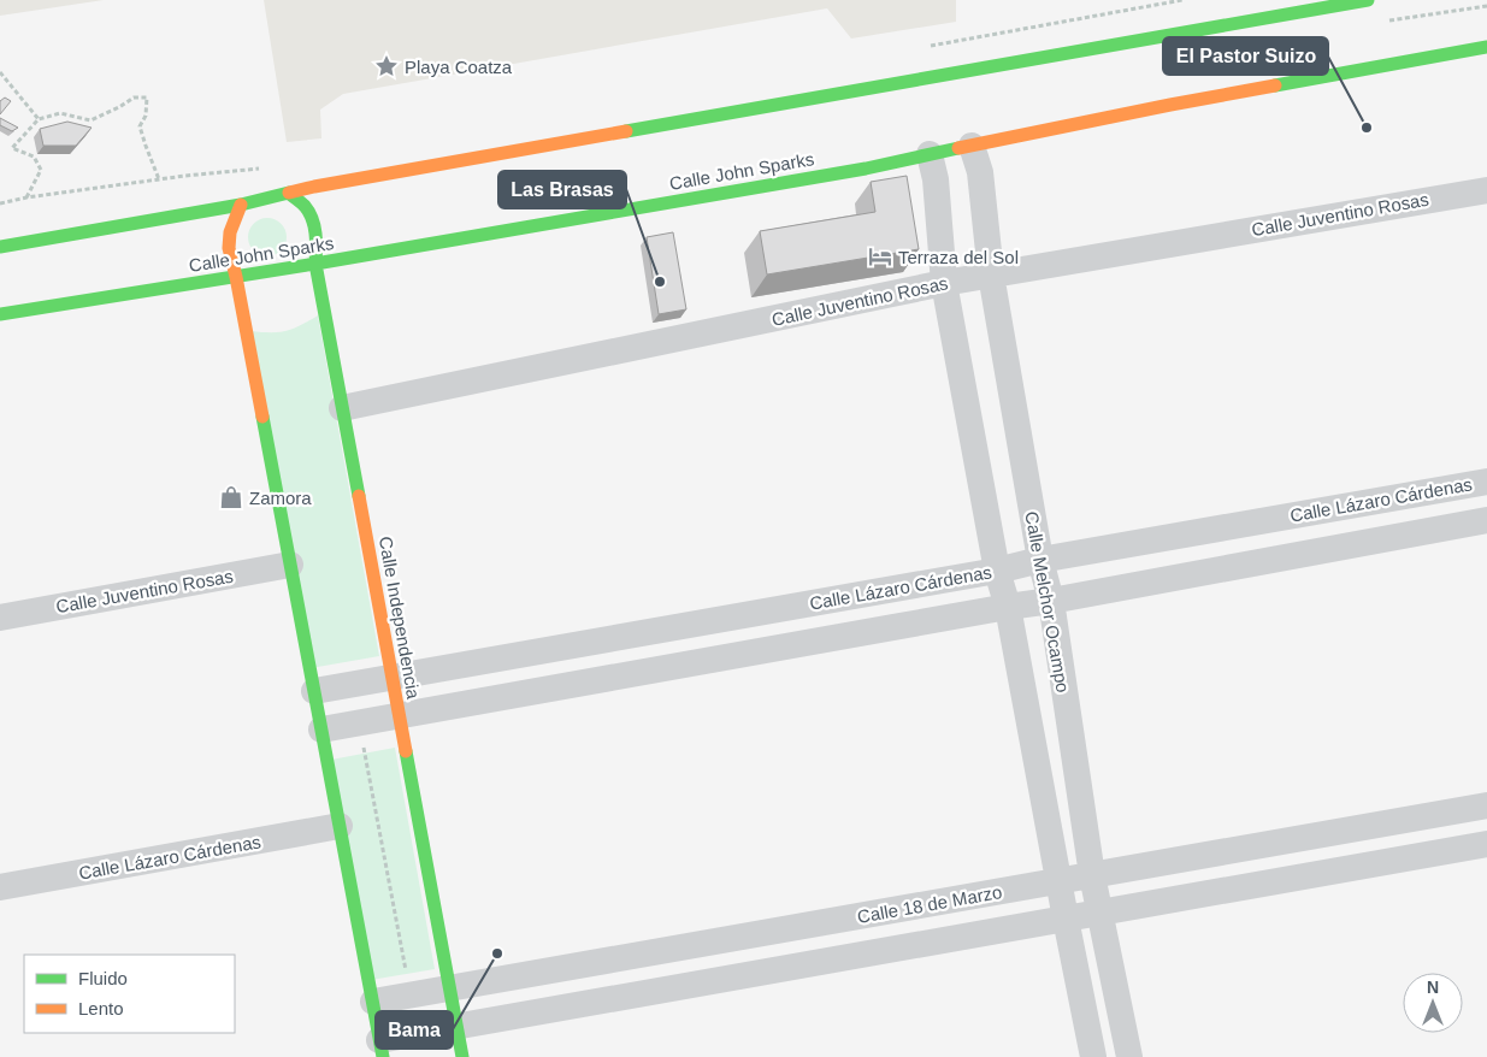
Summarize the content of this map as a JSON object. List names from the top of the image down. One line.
{"streets":{"main road":["Calle John Sparks","Calle Independencia"],"street":["Calle Juventino Rosas","Calle Lázaro Cárdenas","Calle Melchor Ocampo","Calle 18 de Marzo"]},"crossings":[["Calle John Sparks","Calle Melchor Ocampo"],["Calle John Sparks","Calle Independencia"],["Calle Juventino Rosas","Calle Melchor Ocampo"],["Calle Juventino Rosas","Calle Independencia"],["Calle Lázaro Cárdenas","Calle Melchor Ocampo"],["Calle Lázaro Cárdenas","Calle Independencia"],["Calle Melchor Ocampo","Calle 18 de Marzo"],["Calle Independencia","Calle 18 de Marzo"]],"places":{"place":["Playa Coatza"],"other":["El Pastor Suizo","Las Brasas","Bama"],"hotel":["Terraza del Sol"],"shop":["Zamora"]},"legend":["Fluido","Lento"],"north":"top"}
